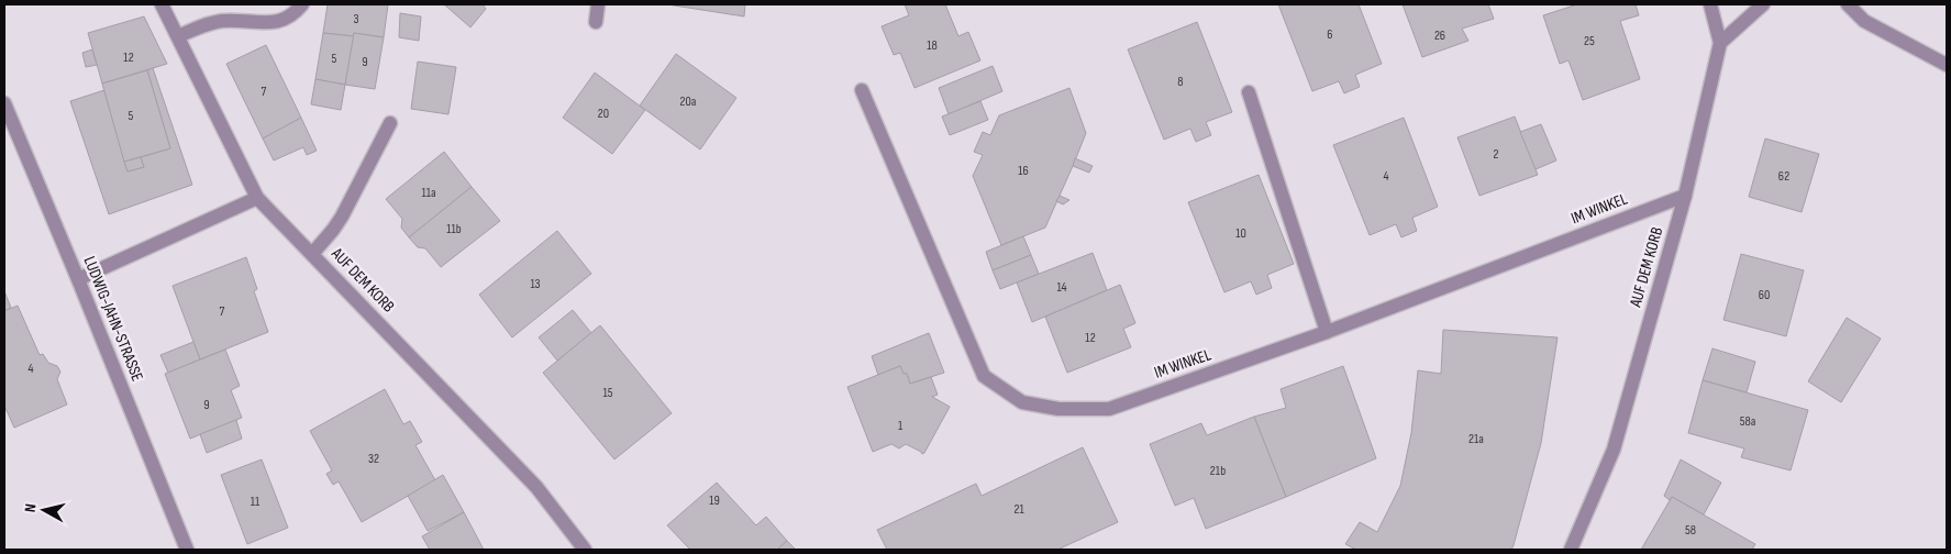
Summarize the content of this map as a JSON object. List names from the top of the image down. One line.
{"streets":{"street":["IM WINKEL","AUF DEM KORB","LUDWIG-JAHN-STRASSE"]},"crossings":[["IM WINKEL","AUF DEM KORB"]],"house_numbers":["3","6","26","25","18","12","5","9","8","7","20a","20","5","2","16","4","62","11a","11b","10","13","14","60","7","12","4","15","9","58a","1","21a","32","21b","19","11","21","58"],"north":"left"}
